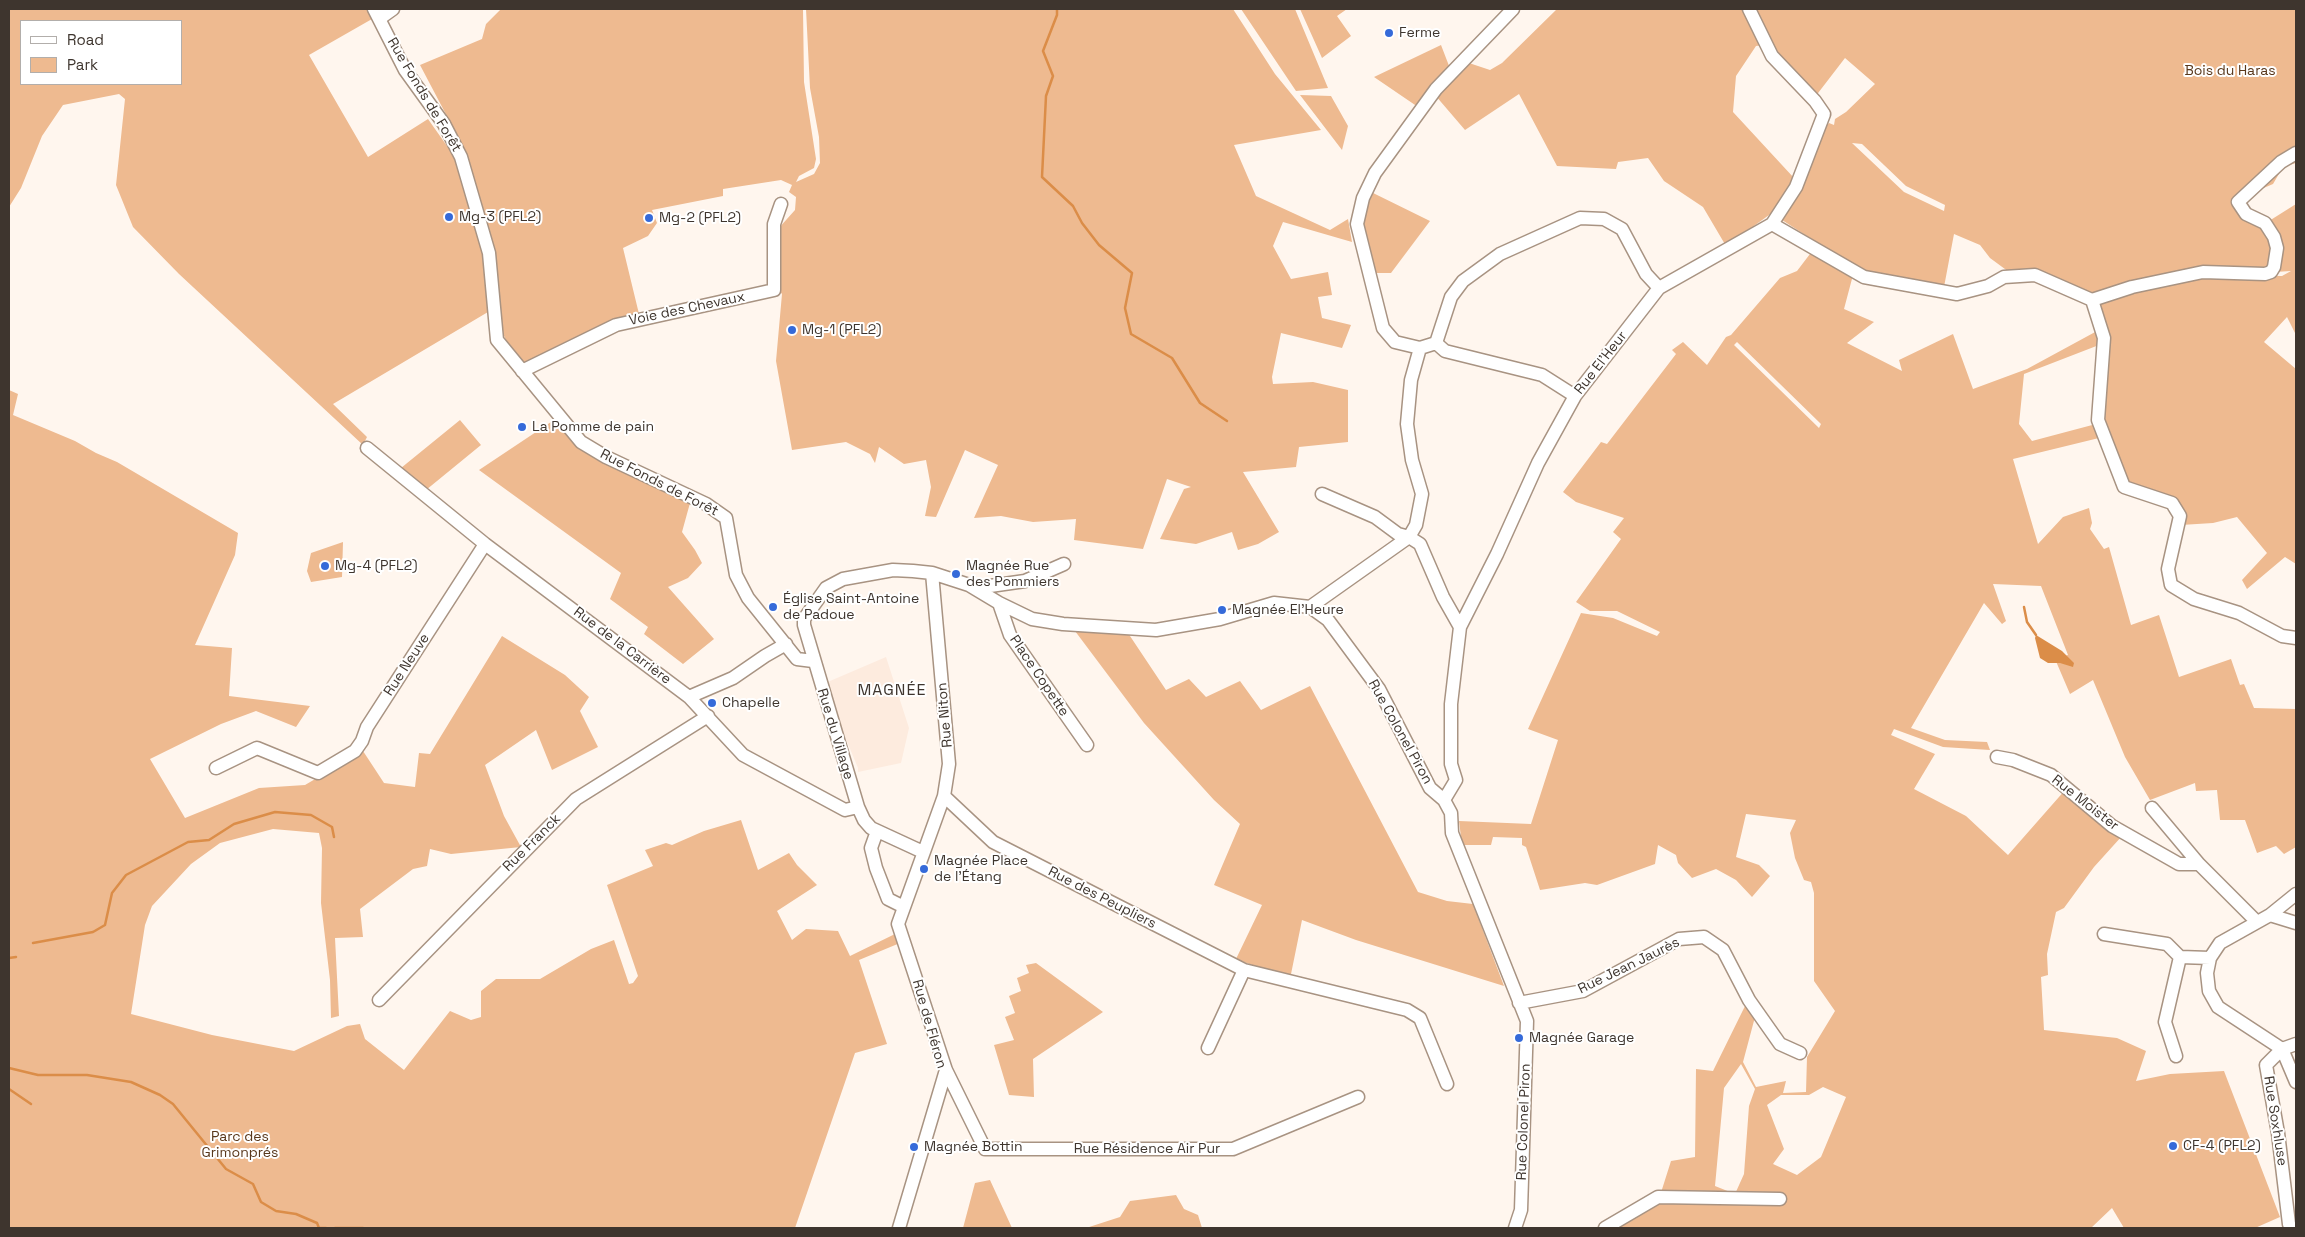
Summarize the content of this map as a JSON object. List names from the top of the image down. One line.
{"streets":{"street":["Rue Fonds de Forêt","Voie des Chevaux","Rue El'Heur","Rue de la Carrière","Rue Neuve","Place Copette","Rue Niton","Rue Colonel Piron","Rue du Village","Rue Moister","Rue Franck","Rue des Peupliers","Rue Jean Jaurès","Rue de Fléron","Rue Soxhluse","Rue Résidence Air Pur"]},"crossings":[["Rue Fonds de Forêt","Voie des Chevaux"],["Rue El'Heur","Rue Colonel Piron"],["Rue de la Carrière","Rue Neuve"],["Rue de la Carrière","Rue du Village"],["Rue de la Carrière","Rue Franck"],["Rue Niton","Rue du Village"],["Rue Niton","Rue des Peupliers"],["Rue Niton","Rue de Fléron"],["Rue Colonel Piron","Rue Jean Jaurès"],["Rue de Fléron","Rue Résidence Air Pur"]],"districts":["MAGNÉE"],"parks":["Bois du Haras","Parc des Grimonprés"],"places":["Ferme","Mg-3 (PFL2)","Mg-2 (PFL2)","Mg-1 (PFL2)","La Pomme de pain","Mg-4 (PFL2)","Magnée Rue des Pommiers","Église Saint-Antoine de Padoue","Magnée El'Heure","Chapelle","Magnée Place de l'Étang","Magnée Garage","CF-4 (PFL2)","Magnée Bottin"],"legend":["Road","Park"]}
